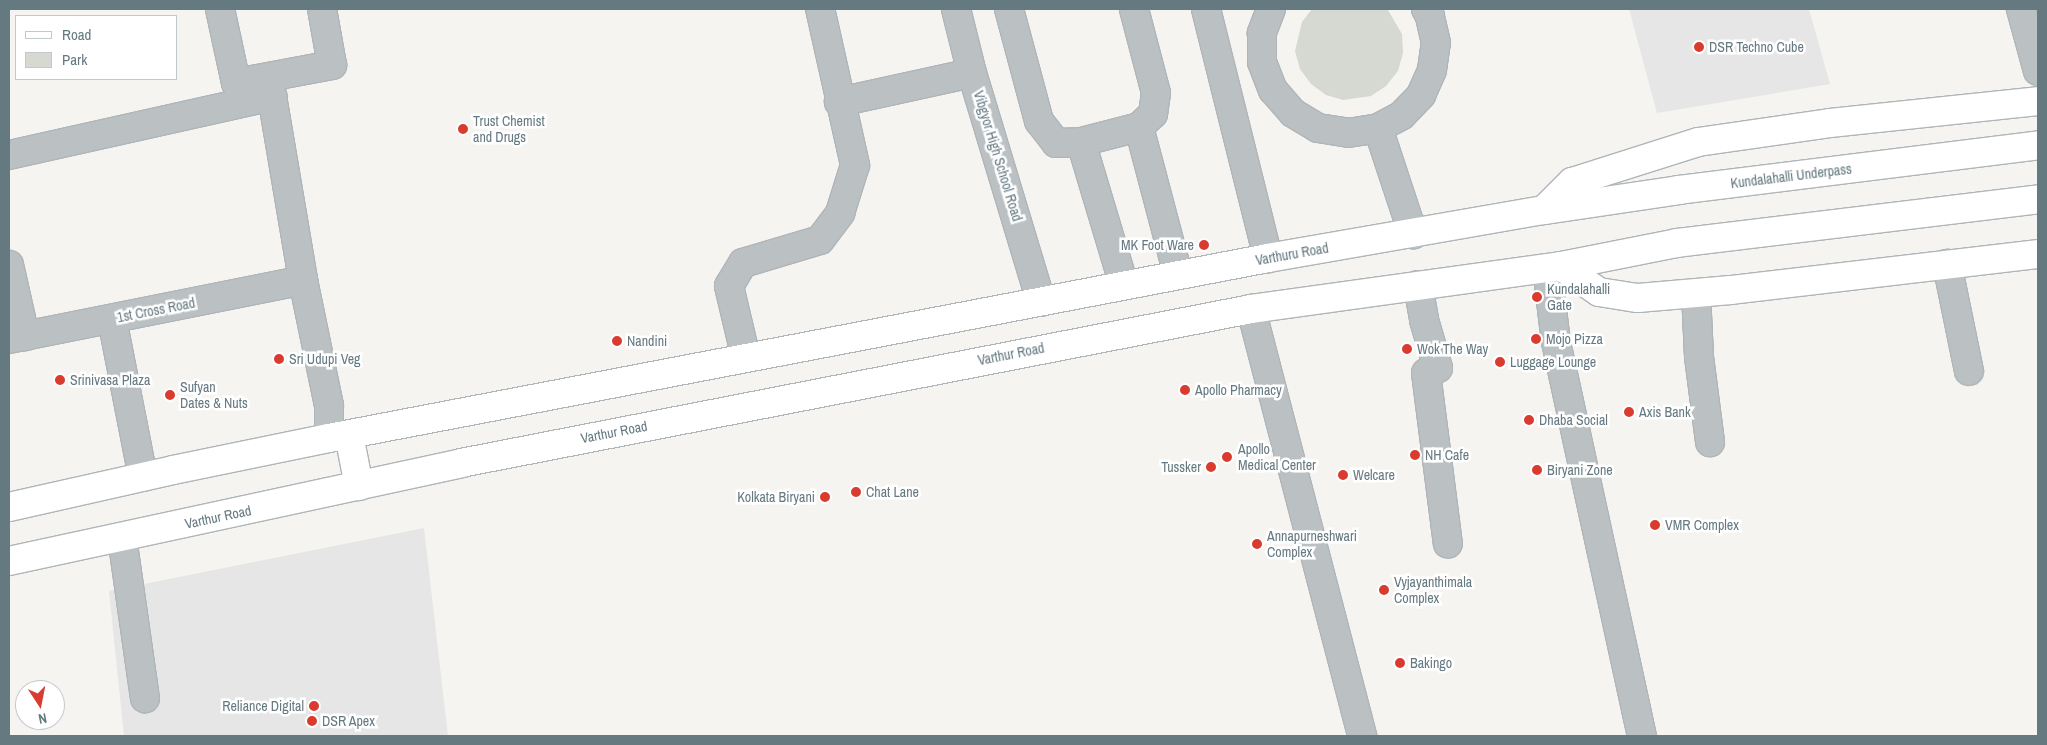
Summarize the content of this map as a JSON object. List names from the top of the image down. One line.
{"streets":{"main road":["Kundalahalli Underpass","Varthuru Road","Varthur Road"],"street":["Vibgyor High School Road","1st Cross Road"]},"crossings":[["Vibgyor High School Road","Varthuru Road"],["Kundalahalli Underpass","Varthuru Road"]],"places":["DSR Techno Cube","Trust Chemist and Drugs","MK Foot Ware","Kundalahalli Gate","Mojo Pizza","Nandini","Wok The Way","Sri Udupi Veg","Luggage Lounge","Srinivasa Plaza","Apollo Pharmacy","Sufyan Dates & Nuts","Axis Bank","Dhaba Social","NH Cafe","Apollo Medical Center","Tussker","Biryani Zone","Welcare","Chat Lane","Kolkata Biryani","VMR Complex","Annapurneshwari Complex","Vyjayanthimala Complex","Bakingo","Reliance Digital","DSR Apex"],"legend":["Road","Park"],"north":"bottom"}
